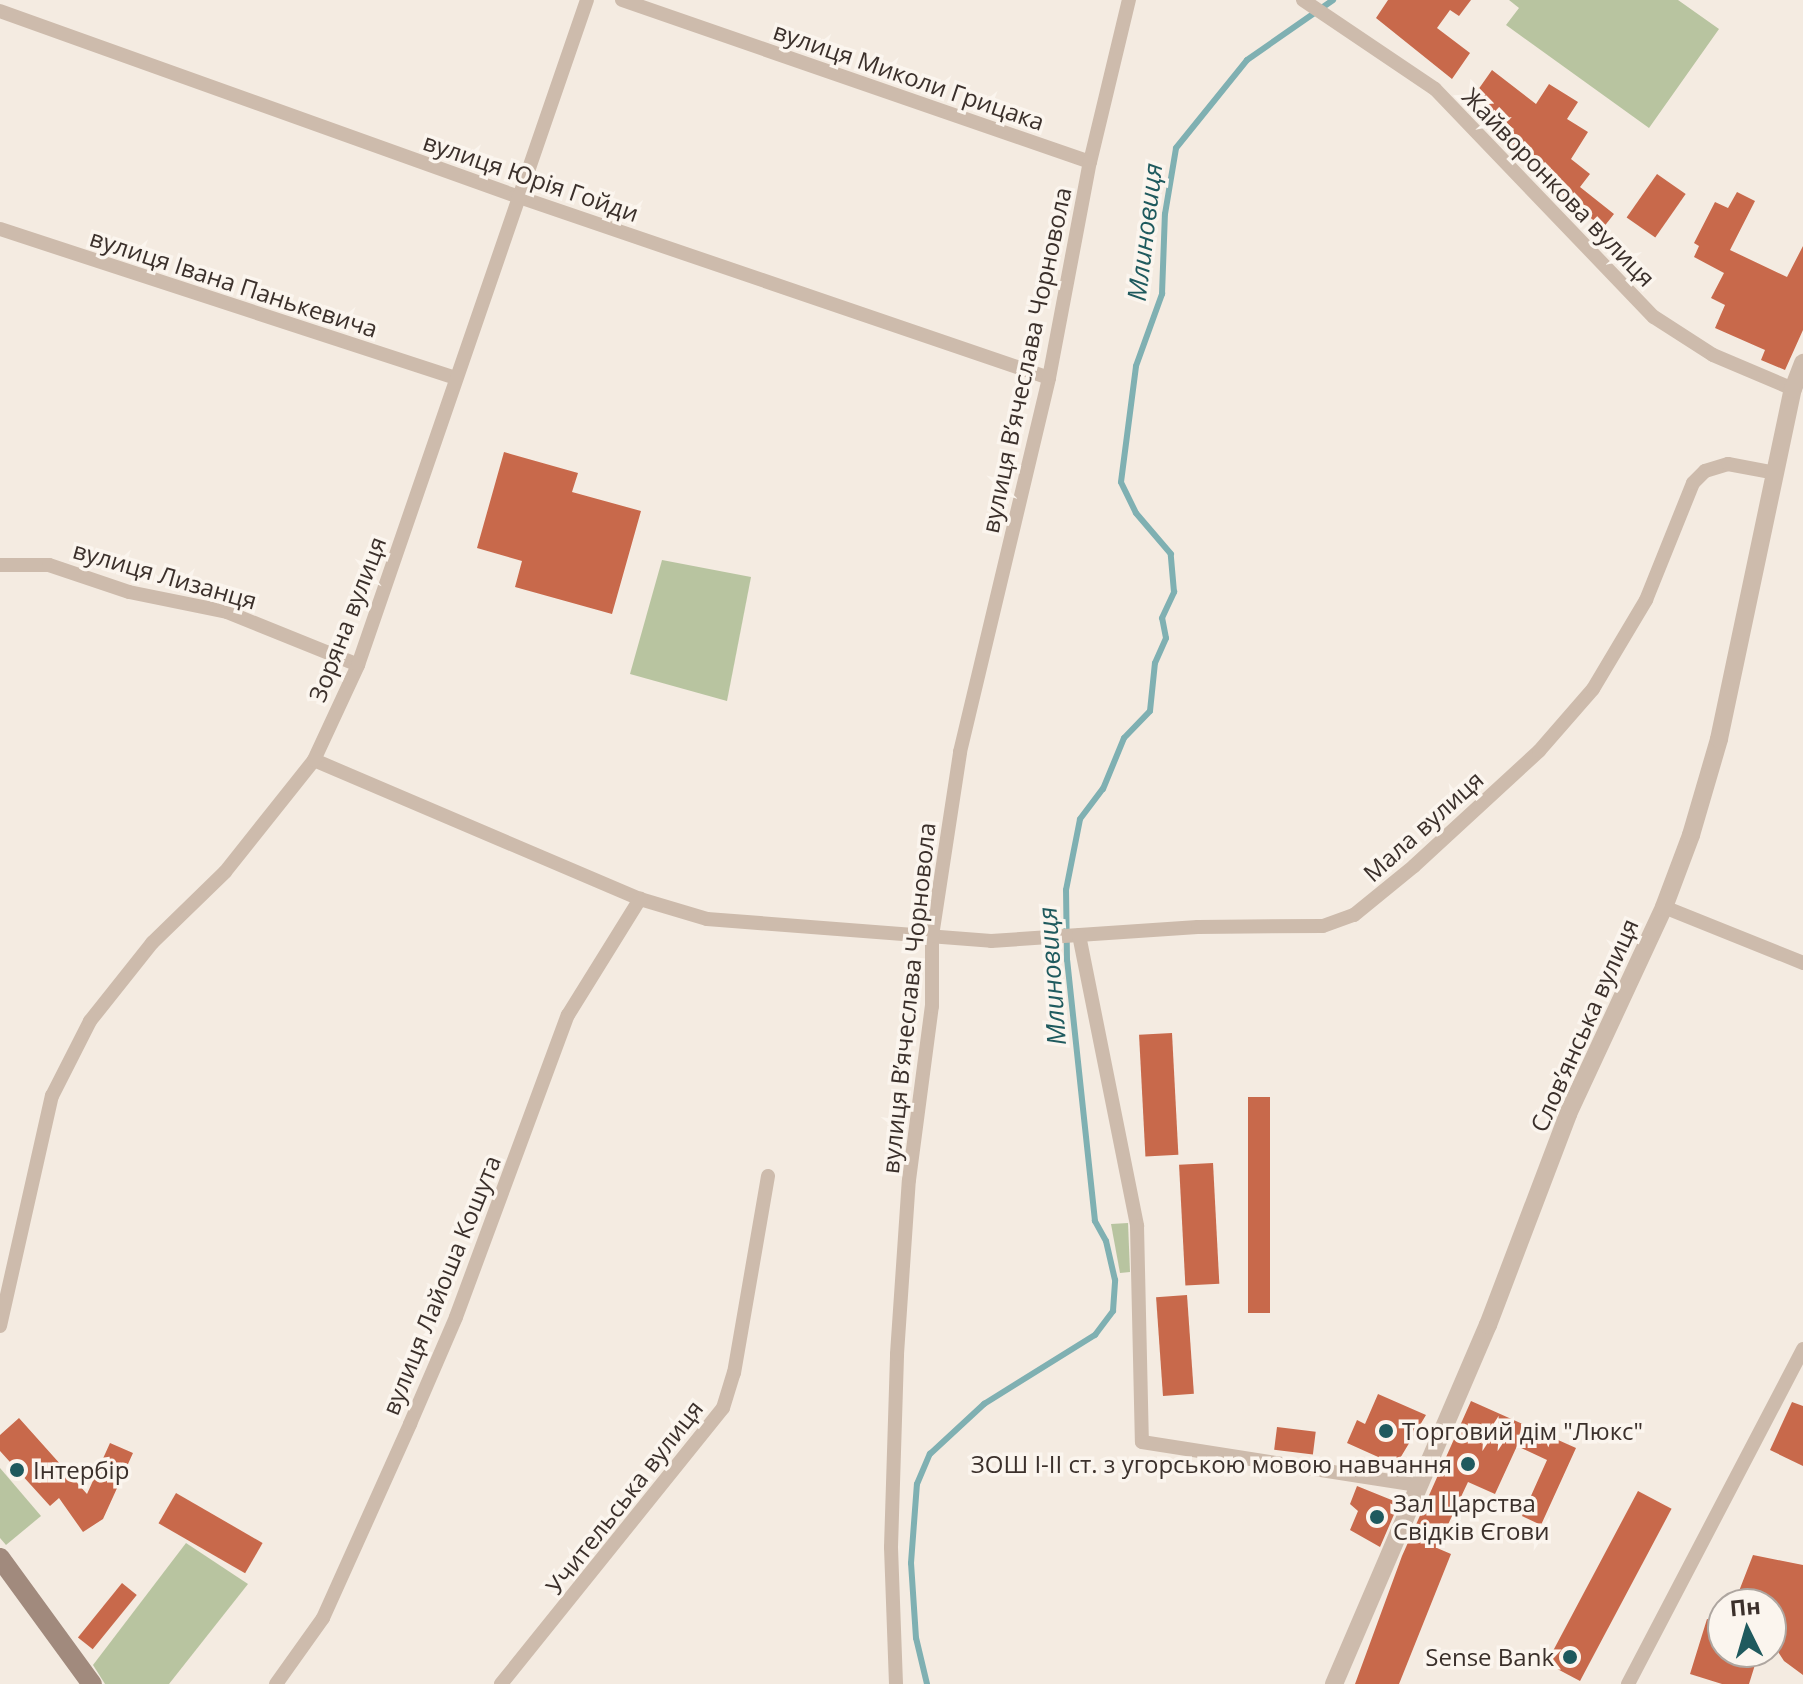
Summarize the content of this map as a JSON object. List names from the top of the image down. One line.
{"streets":{"street":["вулиця Миколи Грицака","вулиця Юрія Гойди","Жайворонкова вулиця","вулиця Івана Панькевича","вулиця Вʼячеслава Чорновола","вулиця Лизанця","Зоряна вулиця","Мала вулиця","Словʼянська вулиця","вулиця Лайоша Кошута","Учительська вулиця"]},"crossings":[["вулиця Миколи Грицака","вулиця Вʼячеслава Чорновола"],["вулиця Юрія Гойди","вулиця Вʼячеслава Чорновола"],["вулиця Юрія Гойди","Зоряна вулиця"],["Жайворонкова вулиця","Словʼянська вулиця"],["вулиця Івана Панькевича","Зоряна вулиця"],["вулиця Вʼячеслава Чорновола","Мала вулиця"],["вулиця Лизанця","Зоряна вулиця"],["Зоряна вулиця","Мала вулиця"],["Мала вулиця","Словʼянська вулиця"],["Мала вулиця","вулиця Лайоша Кошута"]],"water":["Млиновиця"],"places":["Торговий дім \"Люкс\"","ЗОШ І-ІІ ст. з угорською мовою навчання","Інтербір","Зал Царства Свідків Єгови","Sense Bank"],"north":"top"}
